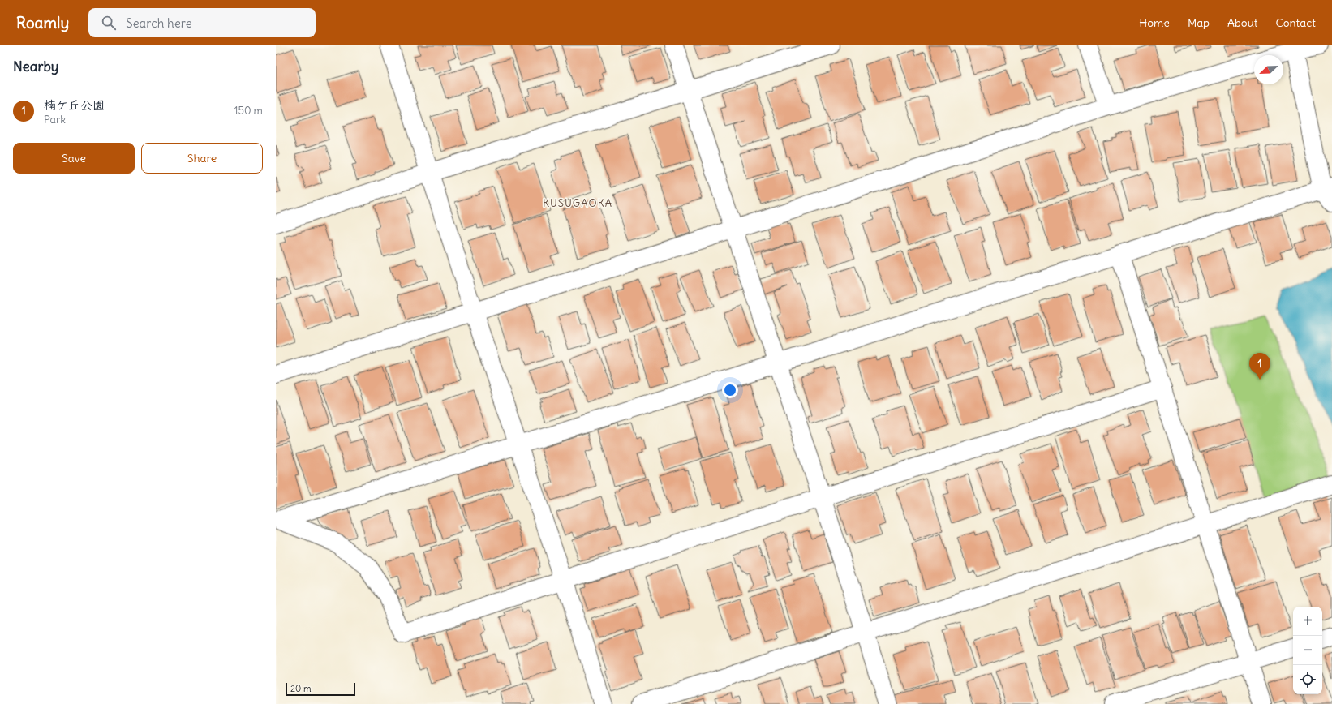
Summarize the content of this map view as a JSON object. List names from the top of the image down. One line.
{"districts":["KUSUGAOKA"],"scale_bar":"20 m","north":"bottom left","page":{"header":"Roamly","search":"Search here","nav":["Home","Map","About","Contact"],"heading":"Nearby","list":[{"mark":"1","name":"楠ケ丘公園","note":"Park","value":"150 m"}],"buttons":["Save","Share"],"pins":"1","map_buttons":["+","−"],"scale":"20 m"}}
